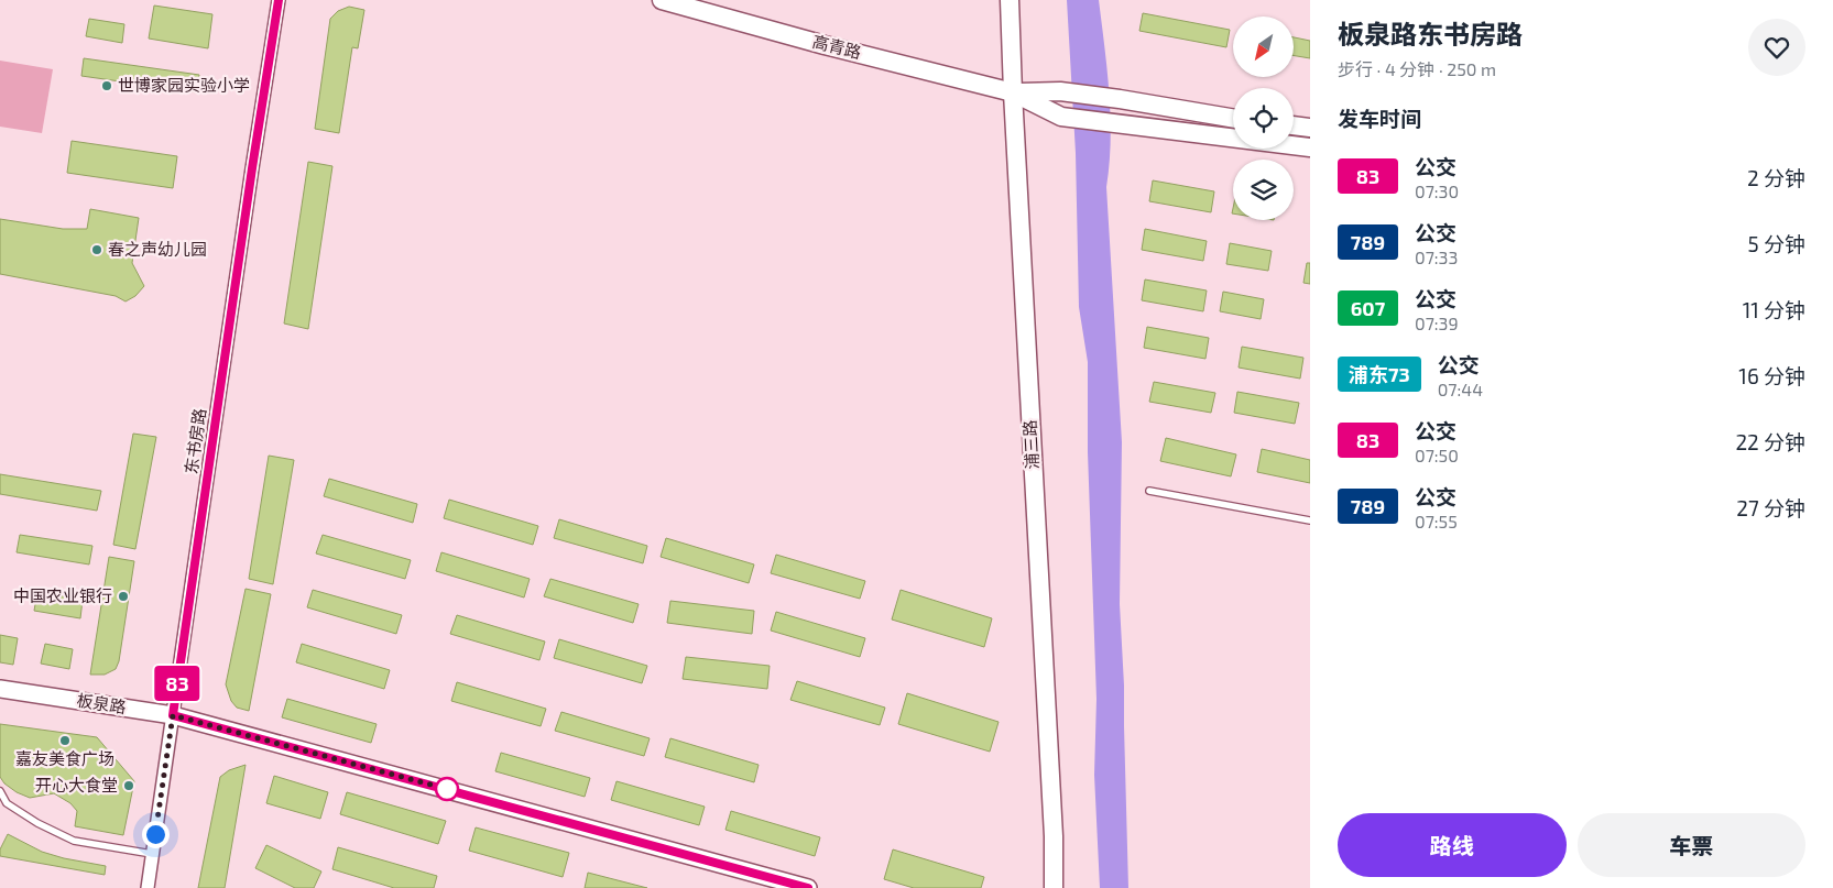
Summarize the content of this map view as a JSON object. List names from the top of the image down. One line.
{"streets":{"main road":["高青路","浦三路"],"street":["东书房路","板泉路"]},"crossings":[["高青路","浦三路"],["东书房路","板泉路"]],"places":["世博家园实验小学","春之声幼儿园","中国农业银行","嘉友美食广场","开心大食堂"],"lines":["bus line 83"],"north":"bottom left","page":{"on_map":"83","heading":[["板泉路东书房路","步行 · 4 分钟 · 250 m"],"发车时间"],"list":[{"mark":"83","name":"公交","note":"07:30","value":"2 分钟"},{"mark":"789","name":"公交","note":"07:33","value":"5 分钟"},{"mark":"607","name":"公交","note":"07:39","value":"11 分钟"},{"mark":"浦东73","name":"公交","note":"07:44","value":"16 分钟"},{"mark":"83","name":"公交","note":"07:50","value":"22 分钟"},{"mark":"789","name":"公交","note":"07:55","value":"27 分钟"}],"buttons":["路线","车票"]}}
